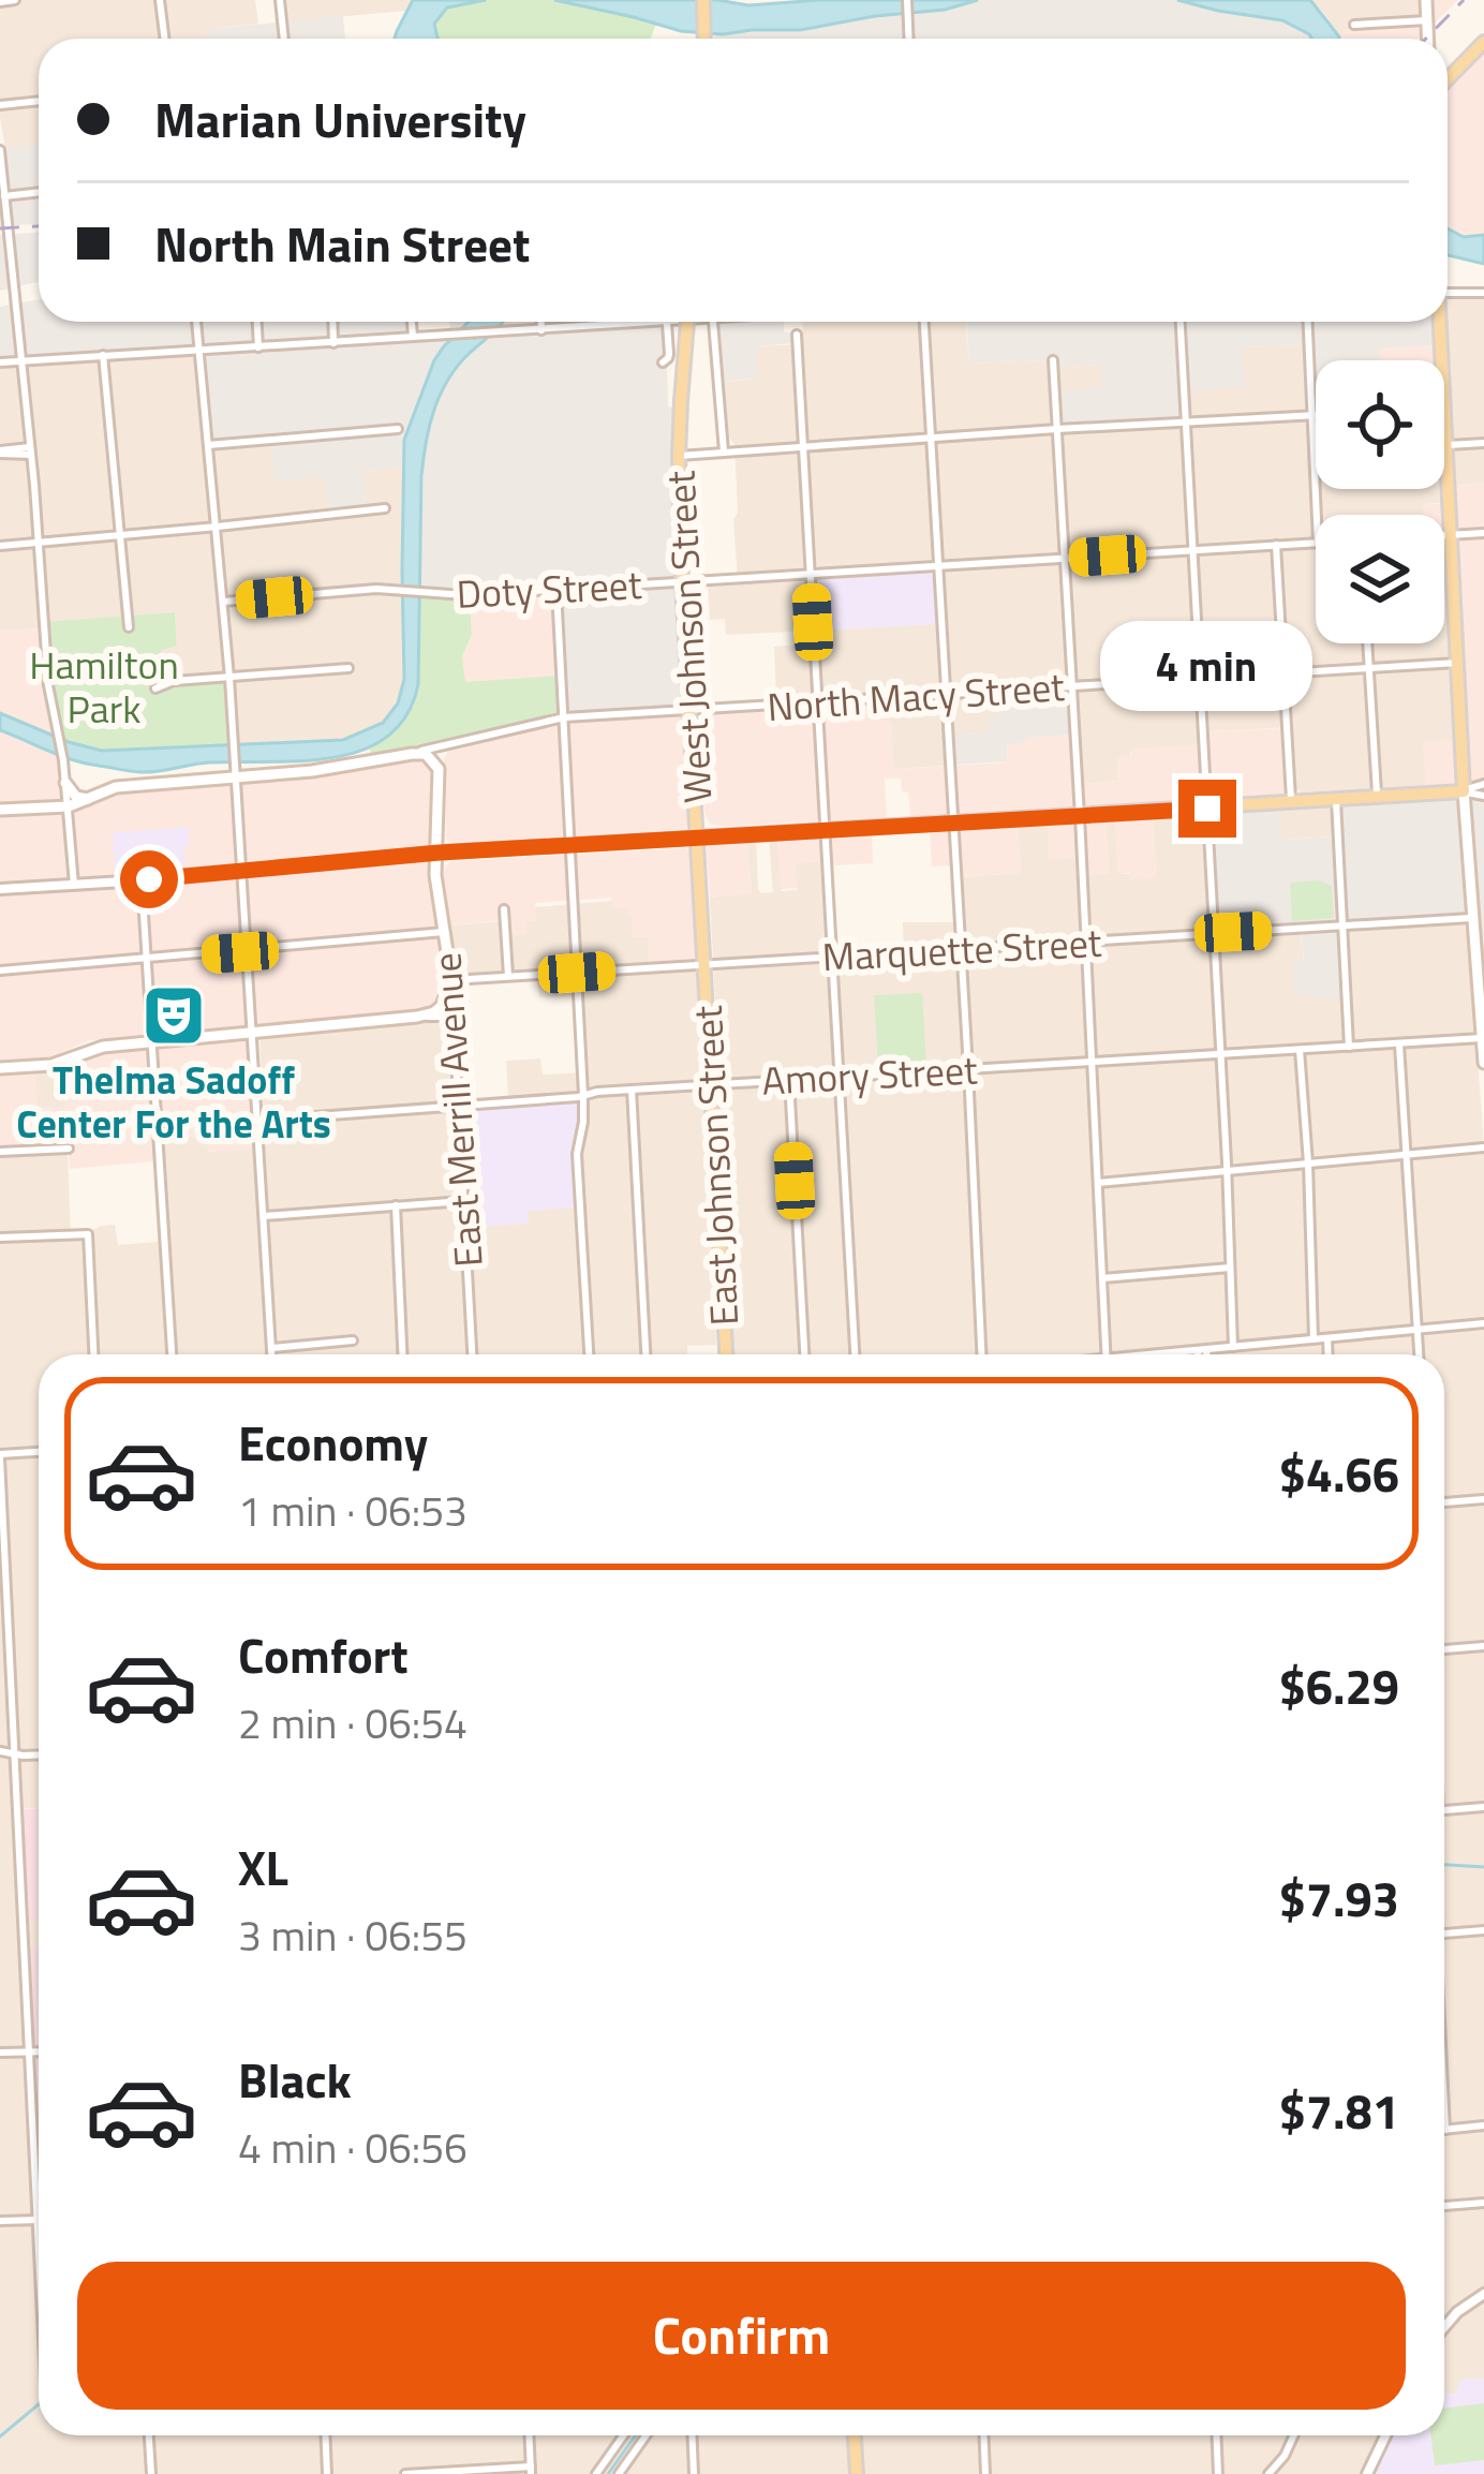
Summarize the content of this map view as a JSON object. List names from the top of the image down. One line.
{"streets":{"main road":["West Johnson Street","North Macy Street","East Merrill Avenue","East Johnson Street"],"street":["Doty Street","Marquette Street","Amory Street"]},"crossings":[["Doty Street","West Johnson Street"],["West Johnson Street","North Macy Street"],["West Johnson Street","Marquette Street"],["West Johnson Street","East Johnson Street"],["Marquette Street","East Merrill Avenue"],["Marquette Street","East Johnson Street"],["Amory Street","East Merrill Avenue"],["Amory Street","East Johnson Street"]],"parks":["Hamilton Park"],"places":{"theatre":["Thelma Sadoff Center For the Arts"]},"page":{"banner":["Marian University","North Main Street"],"bubble":"4 min","list":[{"name":"Economy","note":"1 min · 06:53","value":"$4.66"},{"name":"Comfort","note":"2 min · 06:54","value":"$6.29"},{"name":"XL","note":"3 min · 06:55","value":"$7.93"},{"name":"Black","note":"4 min · 06:56","value":"$7.81"}],"buttons":"Confirm"}}
